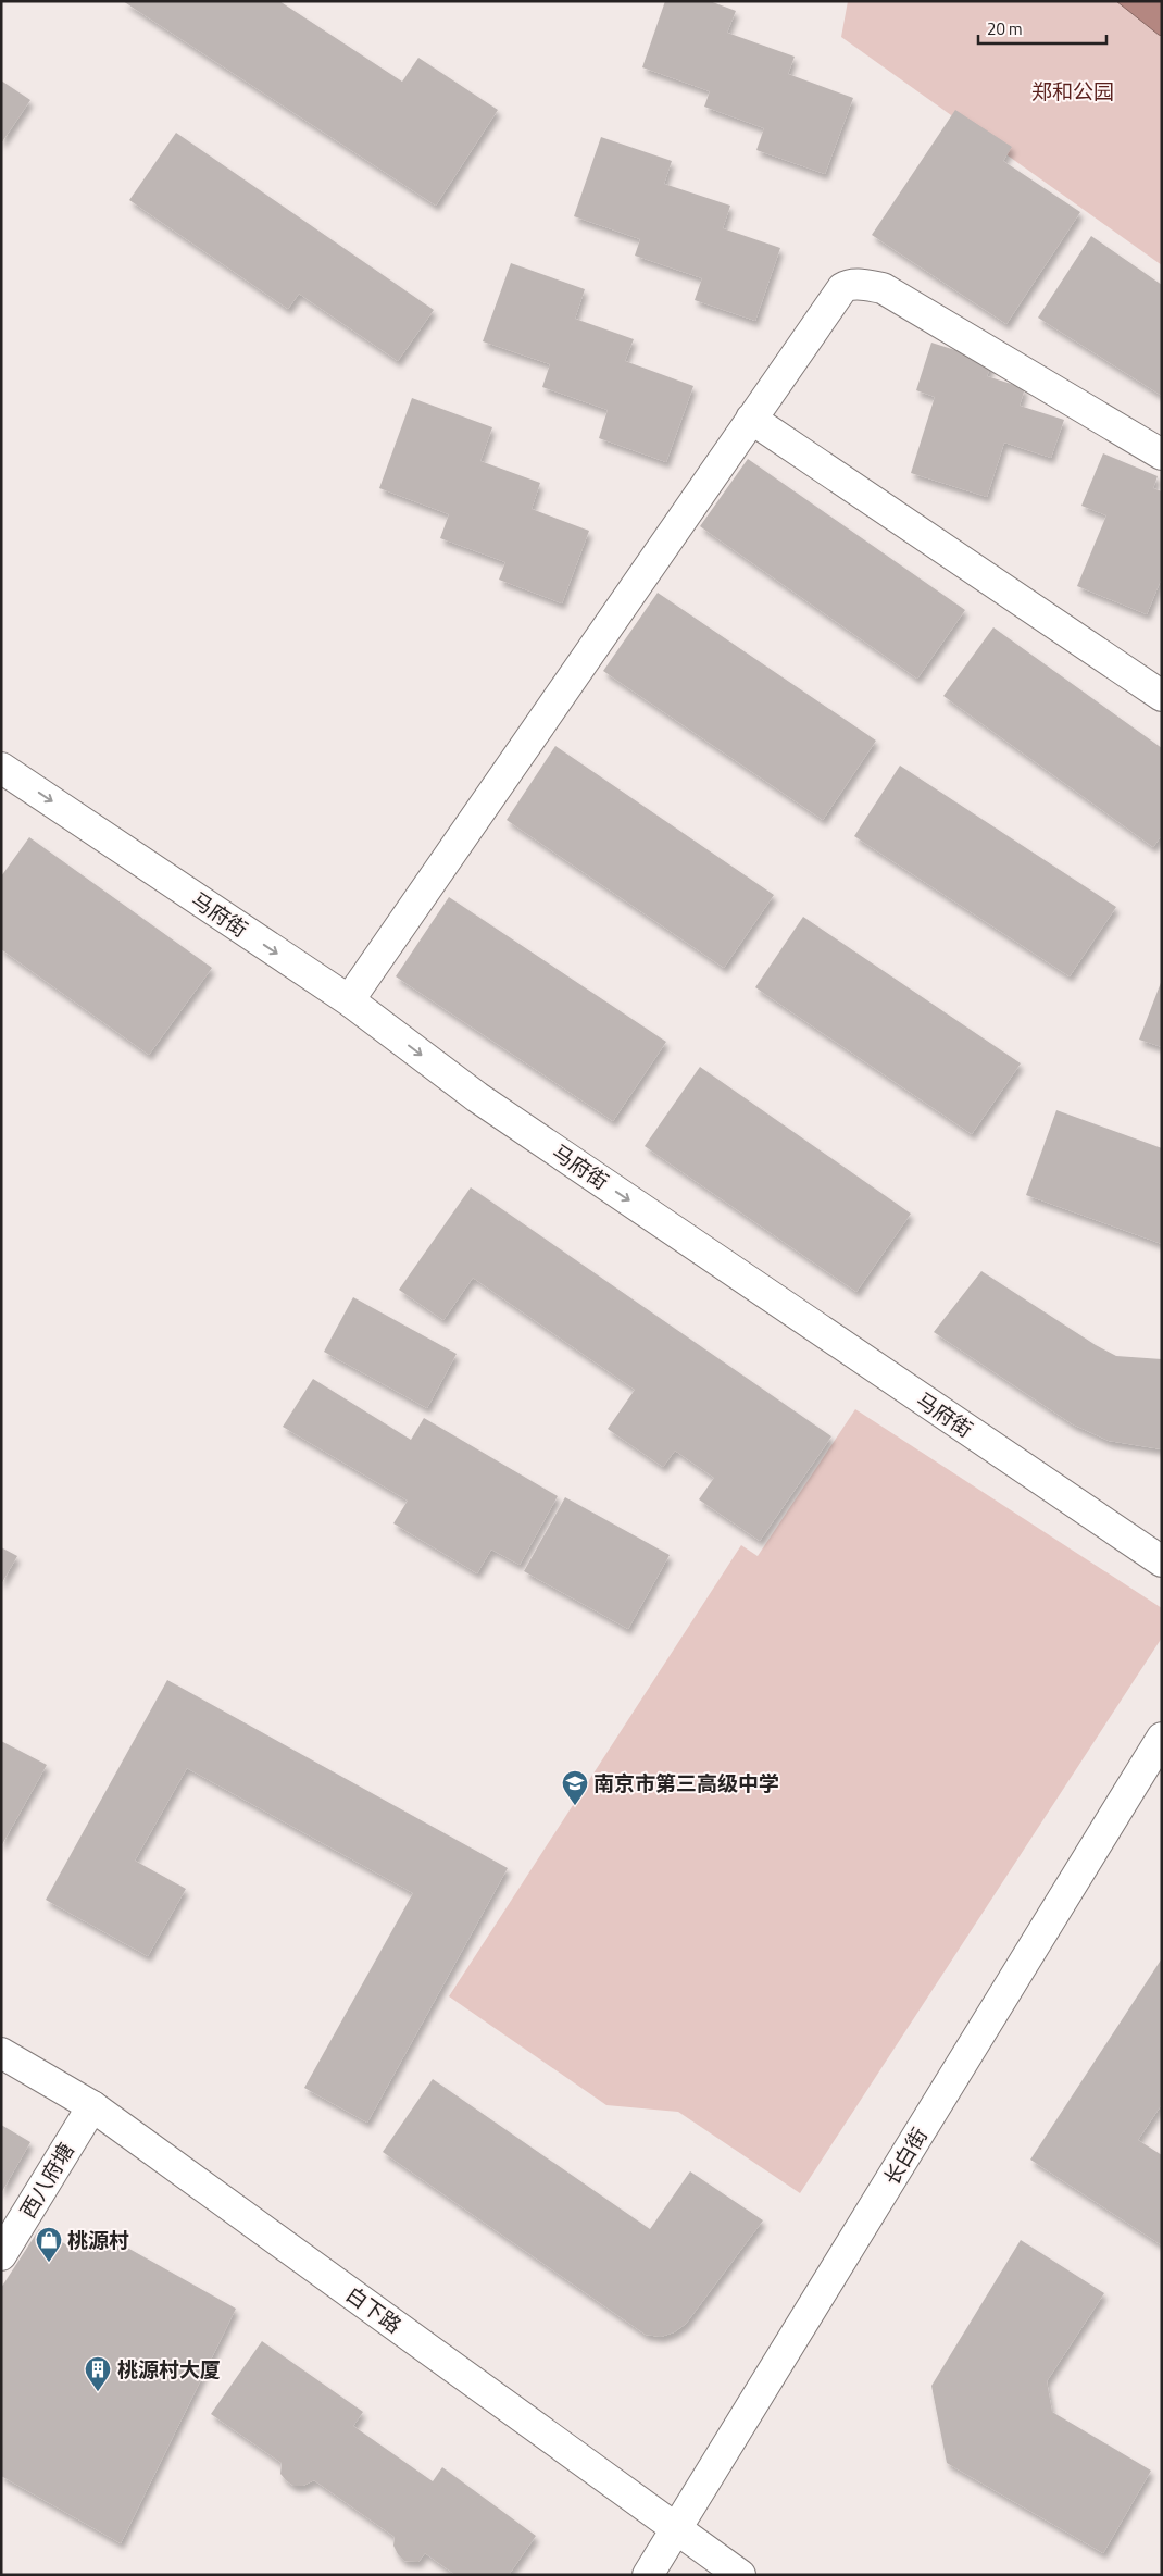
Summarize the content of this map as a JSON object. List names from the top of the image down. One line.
{"streets":{"street":["马府街","长白街","西八府塘","白下路"]},"crossings":[["长白街","白下路"],["西八府塘","白下路"]],"one_way":["马府街"],"parks":["郑和公园"],"places":{"school or university":["南京市第三高级中学"],"shop":["桃源村"],"building":["桃源村大厦"]},"scale_bar":"20 m"}
